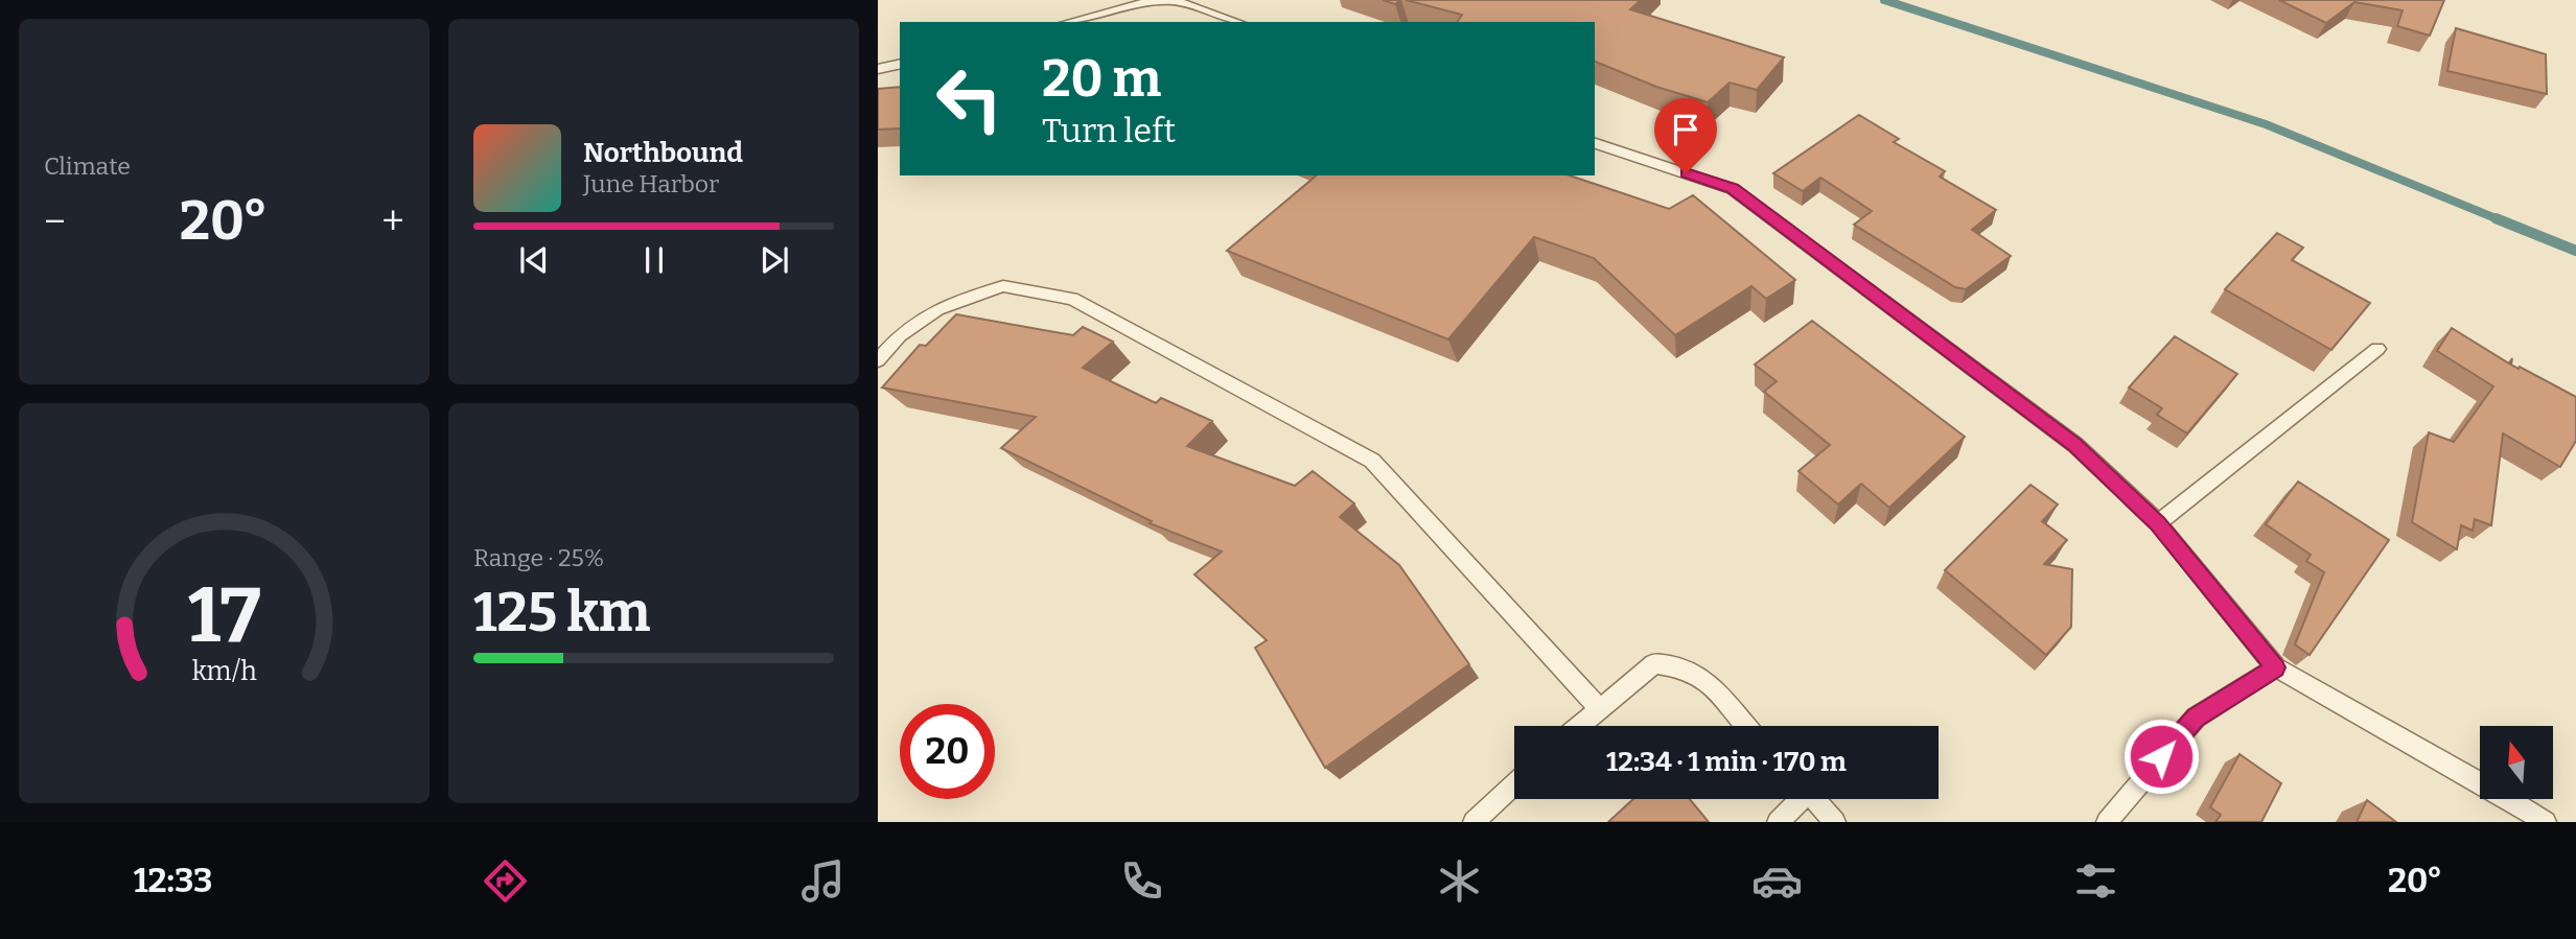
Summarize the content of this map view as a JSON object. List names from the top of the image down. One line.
{"north":"top","page":{"tile":["Climate",["Range · 25%","125 km"]],"turn":["20 m","Turn left"],"song":["Northbound","June Harbor"],"heat":["−","20°","+"],"limit":"20","trip":"12:34 · 1 min · 170 m","tabs":["12:33","20°"],"gauge":["17","km/h"]}}
